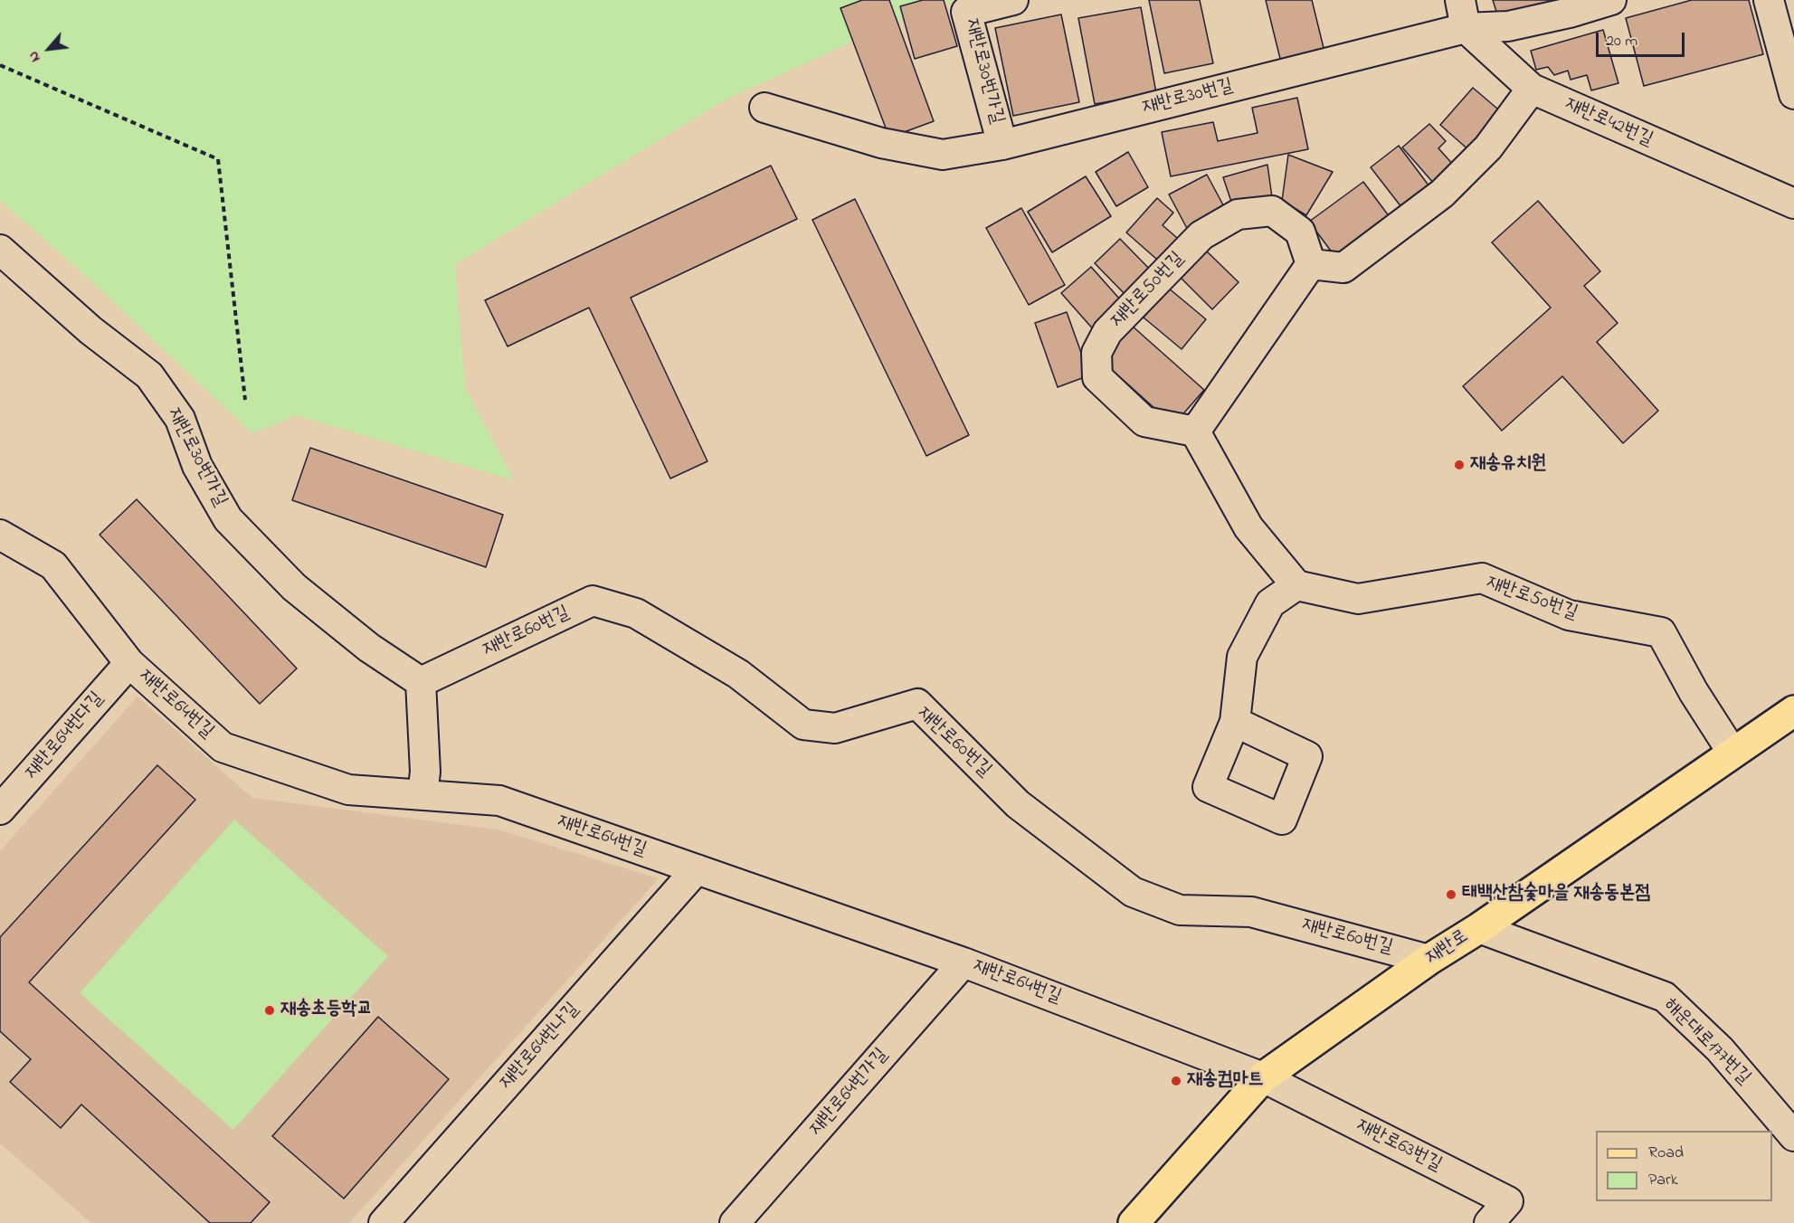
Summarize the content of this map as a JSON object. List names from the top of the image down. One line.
{"streets":{"main road":["재반로"],"street":["재반로30번가길","재반로30번길","재반로42번길","재반로50번길","재반로60번길","재반로64번길","재반로64번다길","해운대로177번길","재반로64번나길","재반로64번가길","재반로63번길"]},"crossings":[["재반로30번가길","재반로30번길"],["재반로30번가길","재반로60번길"],["재반로30번길","재반로42번길"],["재반로50번길","재반로"],["재반로60번길","재반로"],["재반로64번길","재반로64번다길"],["재반로64번길","재반로"],["재반로64번길","재반로64번나길"],["재반로64번길","재반로64번가길"],["재반로64번길","재반로63번길"],["재반로","해운대로177번길"],["재반로","재반로63번길"]],"places":["재송유치원","태백산참숯마을 재송동본점","재송초등학교","재송컴마트"],"legend":["Road","Park"],"scale_bar":"20 m","north":"bottom left"}
